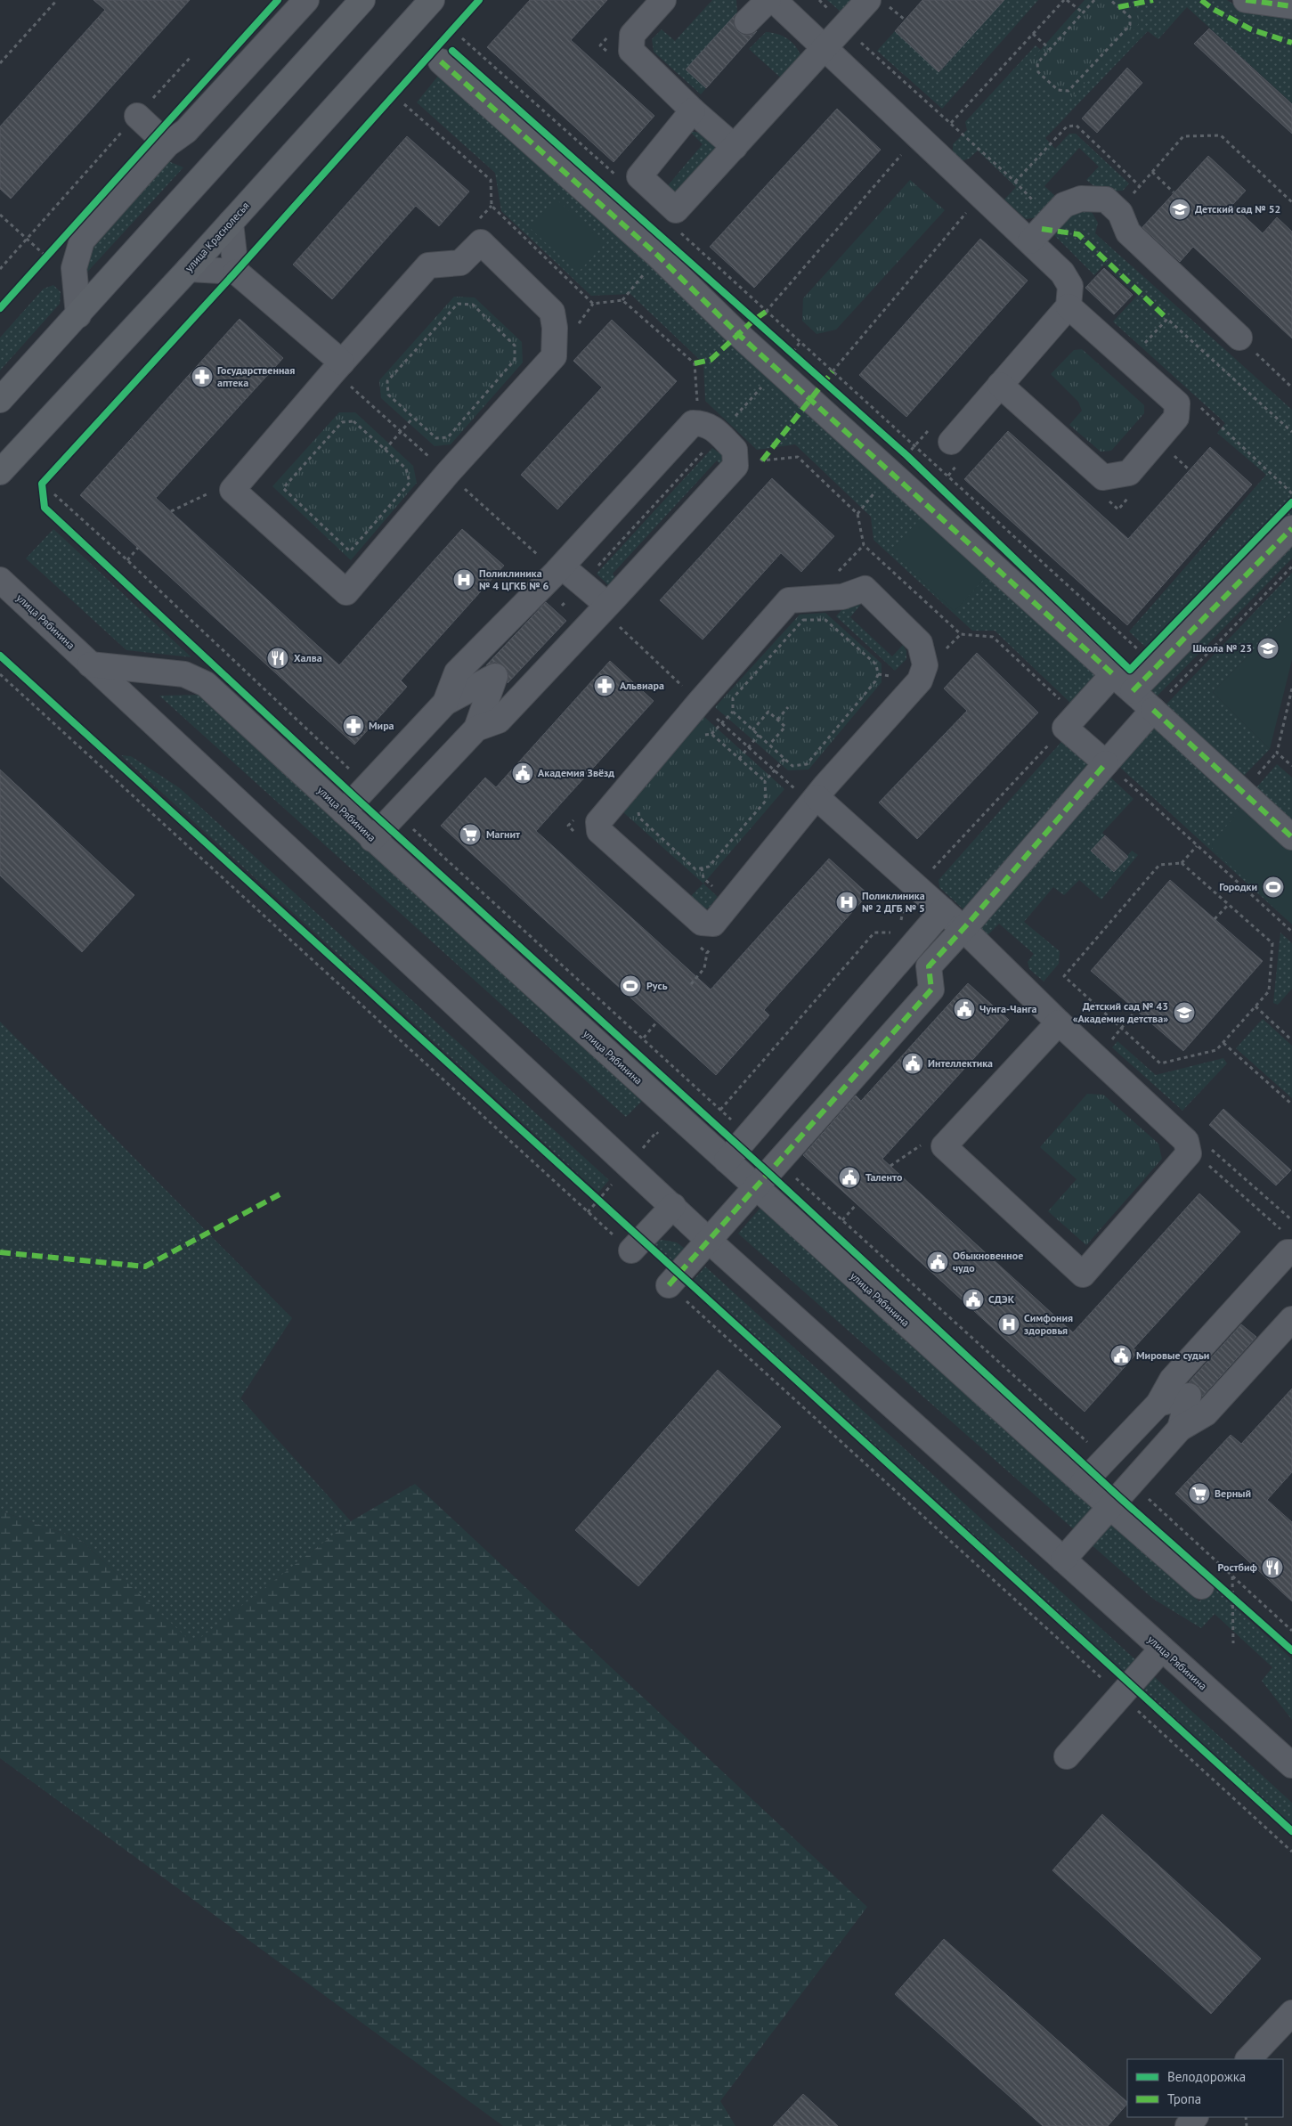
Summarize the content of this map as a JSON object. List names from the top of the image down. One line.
{"streets":{"main road":["улица Краснолесья"],"street":["улица Рябинина"]},"places":{"school or university":["Детский сад № 52","Школа № 23","Детский сад № 43 «Академия детства»"],"pharmacy":["Государственная аптека","Альвиара","Мира"],"hospital":["Поликлиника № 4 ЦГКБ № 6","Поликлиника № 2 ДГБ № 5","Симфония здоровья"],"restaurant":["Халва","Ростбиф"],"public building":["Академия Звёзд","Чунга-Чанга","Интеллектика","Таленто","Обыкновенное чудо","СДЭК","Мировые судьи"],"supermarket":["Магнит","Верный"],"sports":["Городки","Русь"]},"legend":["Велодорожка","Тропа"]}
